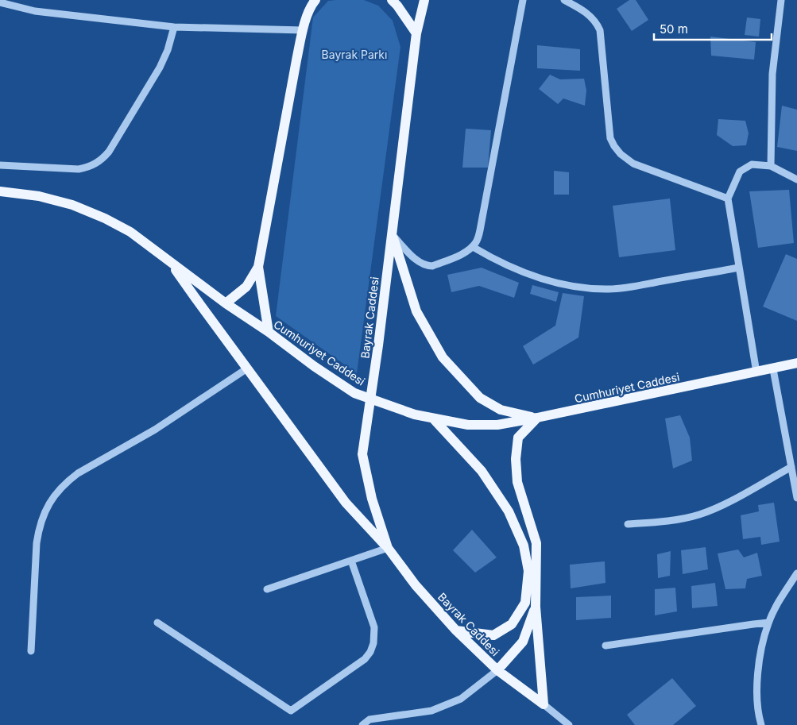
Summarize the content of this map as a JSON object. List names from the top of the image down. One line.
{"streets":{"main road":["Bayrak Caddesi","Cumhuriyet Caddesi"]},"parks":["Bayrak Parkı"],"scale_bar":"50 m"}
